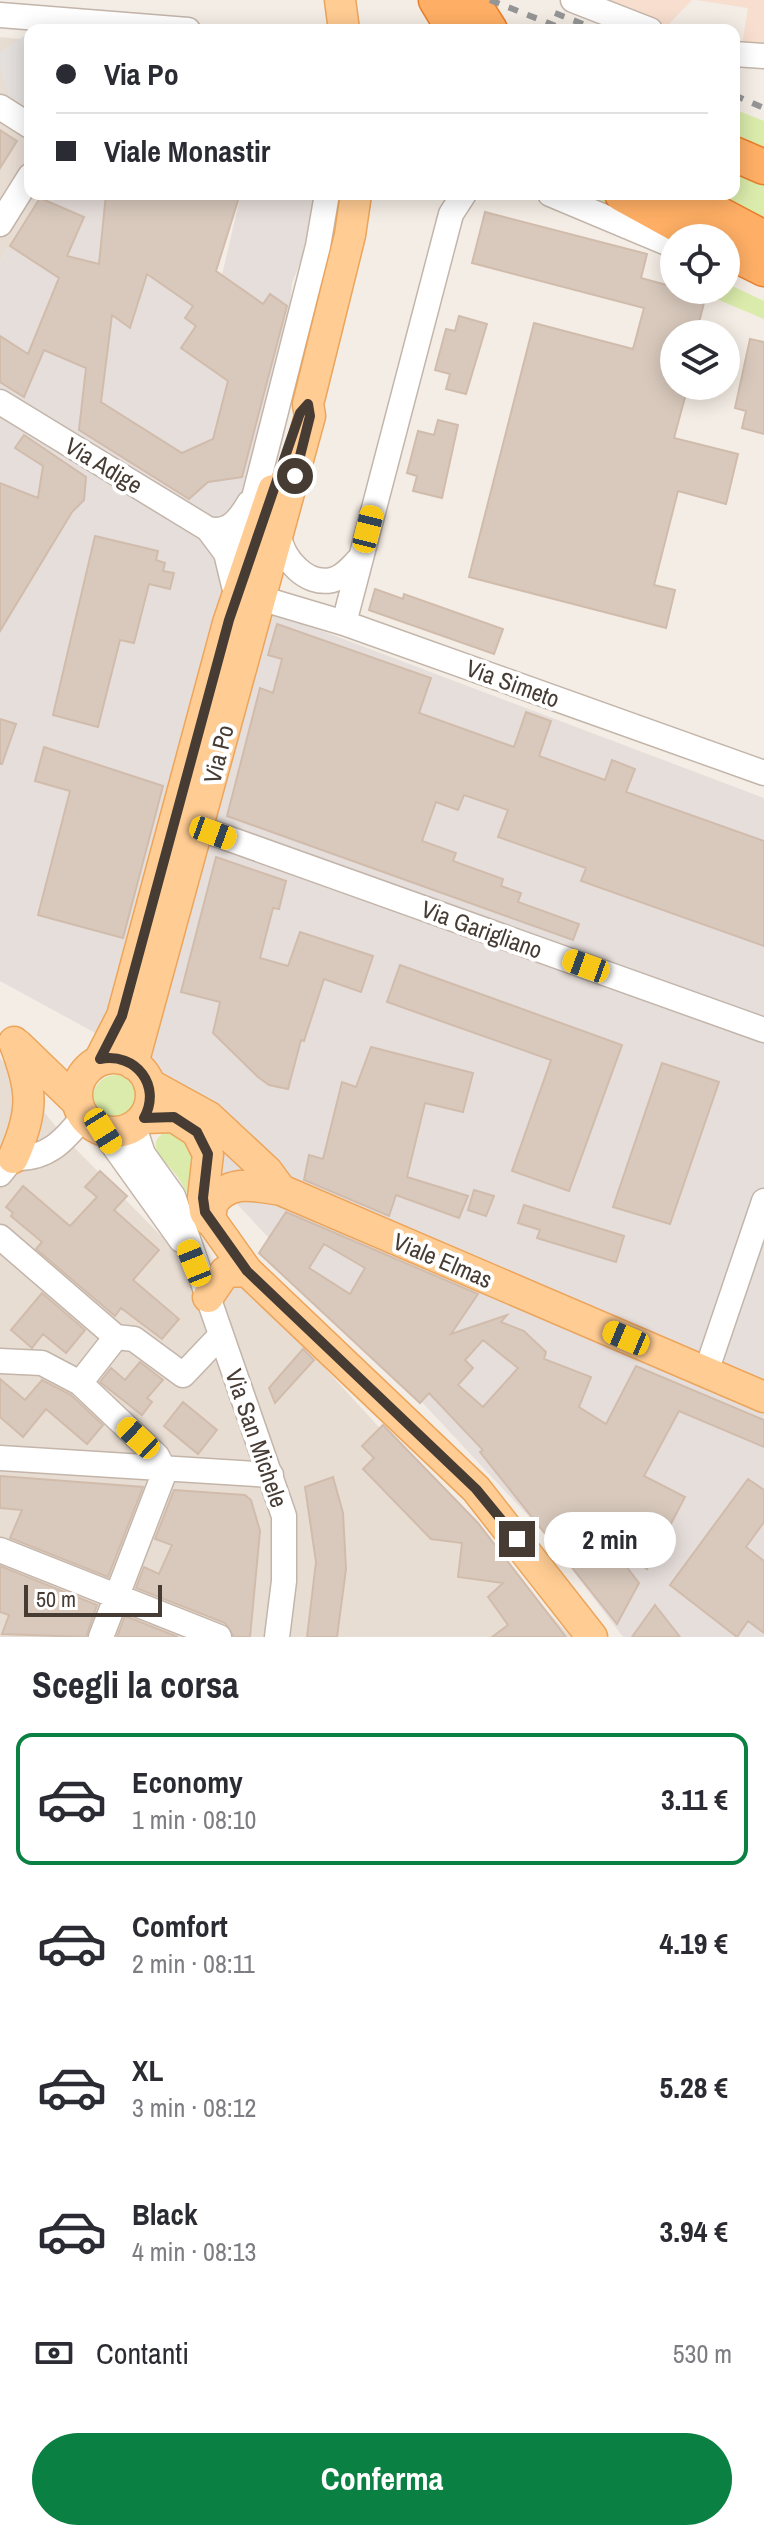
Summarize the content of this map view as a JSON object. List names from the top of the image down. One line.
{"streets":{"main road":["Via Po","Viale Elmas"],"street":["Via Adige","Via Simeto","Via Garigliano","Via San Michele"]},"crossings":[["Via Adige","Via Simeto"],["Via Adige","Via Po"],["Via Simeto","Via Po"],["Via Po","Via Garigliano"],["Via Po","Viale Elmas"],["Via Po","Via San Michele"],["Viale Elmas","Via San Michele"]],"scale_bar":"50 m","page":{"banner":["Via Po","Viale Monastir"],"bubble":"2 min","scale":"50 m","heading":"Scegli la corsa","list":[{"name":"Economy","note":"1 min · 08:10","value":"3.11 €"},{"name":"Comfort","note":"2 min · 08:11","value":"4.19 €"},{"name":"XL","note":"3 min · 08:12","value":"5.28 €"},{"name":"Black","note":"4 min · 08:13","value":"3.94 €"}],"pay":["Contanti","530 m"],"buttons":"Conferma"}}
